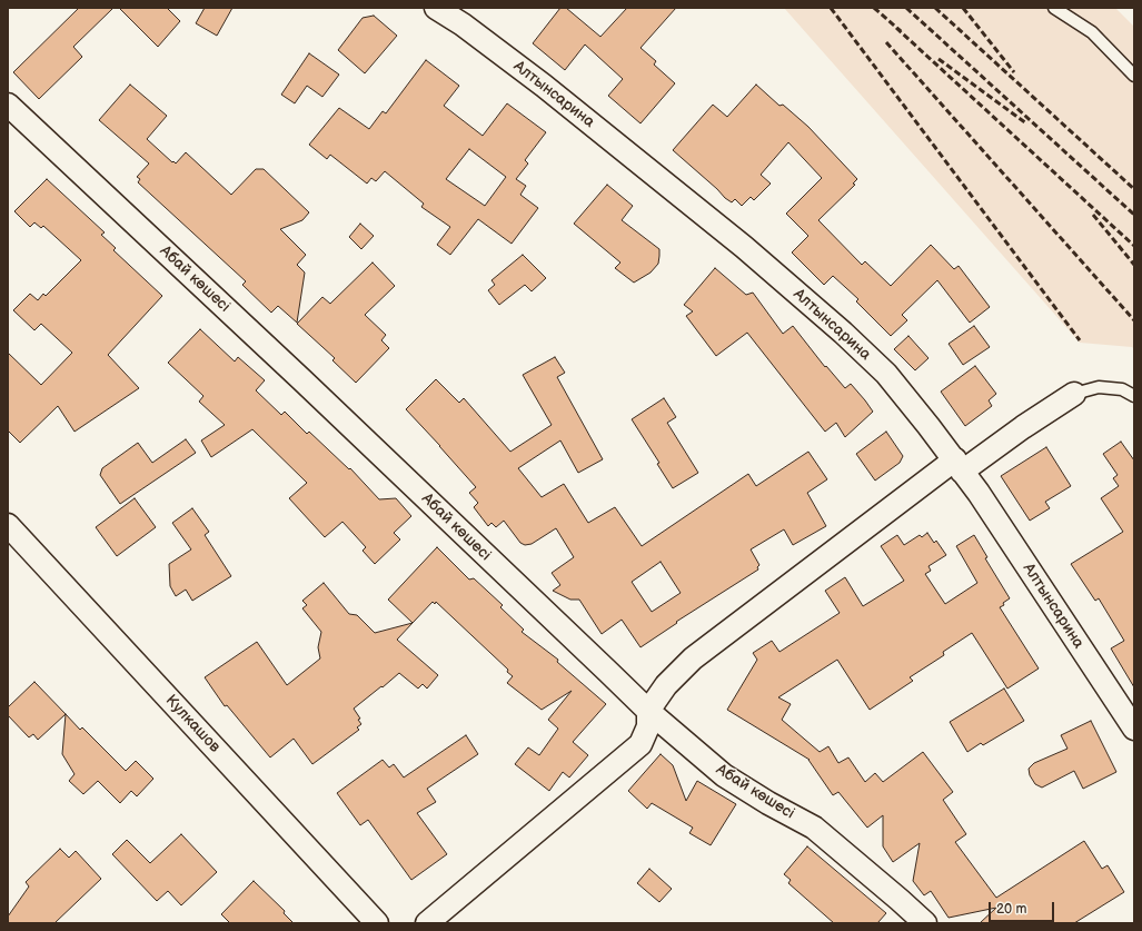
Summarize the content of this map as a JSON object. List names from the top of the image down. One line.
{"streets":{"street":["Алтынсарина","Абай көшесі","Кулкашов"]},"scale_bar":"20 m"}
